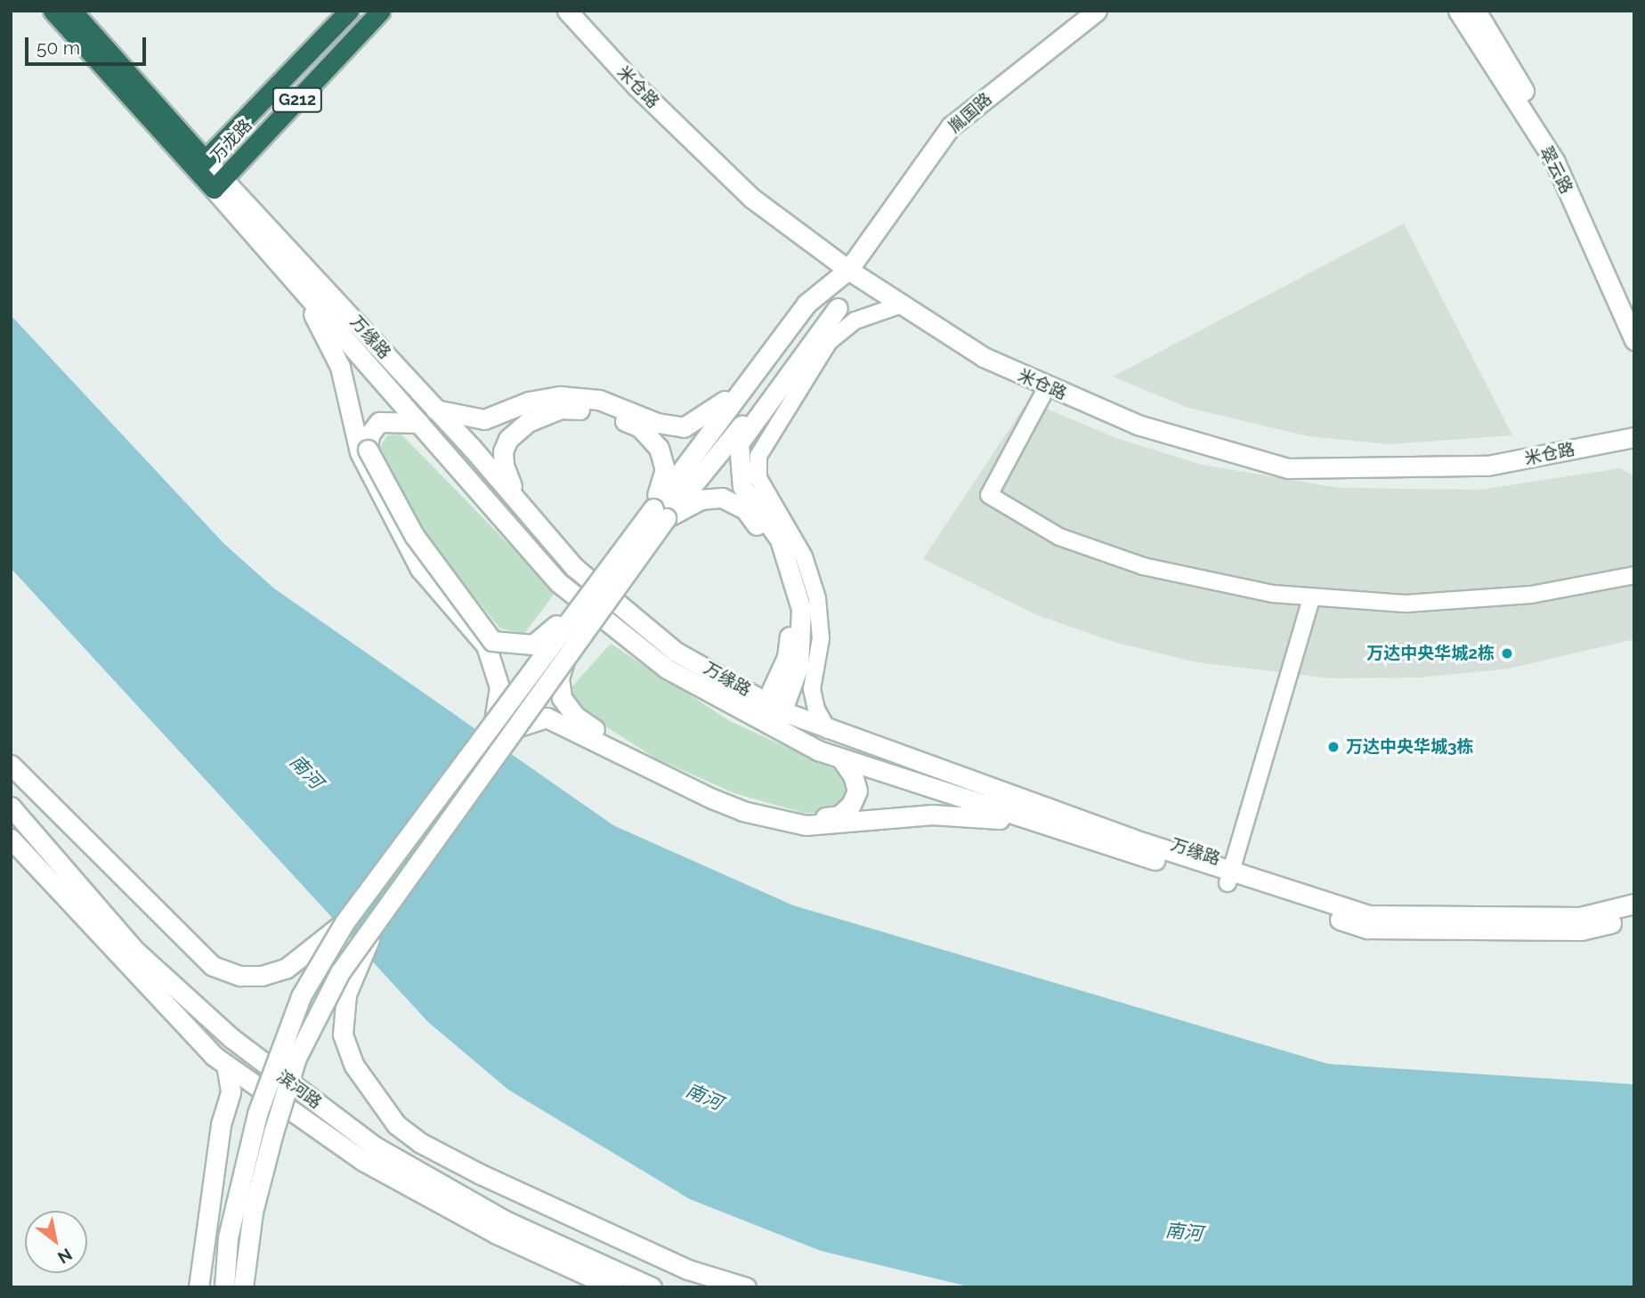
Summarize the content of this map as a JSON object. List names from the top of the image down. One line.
{"streets":{"highway":["G212","万龙路","万缘路"],"street":["米仓路","胤国路","翠云路","滨河路"]},"crossings":[["米仓路","胤国路"],["万龙路","万缘路"]],"water":["南河"],"places":["万达中央华城2栋","万达中央华城3栋"],"scale_bar":"50 m","north":"bottom right"}
